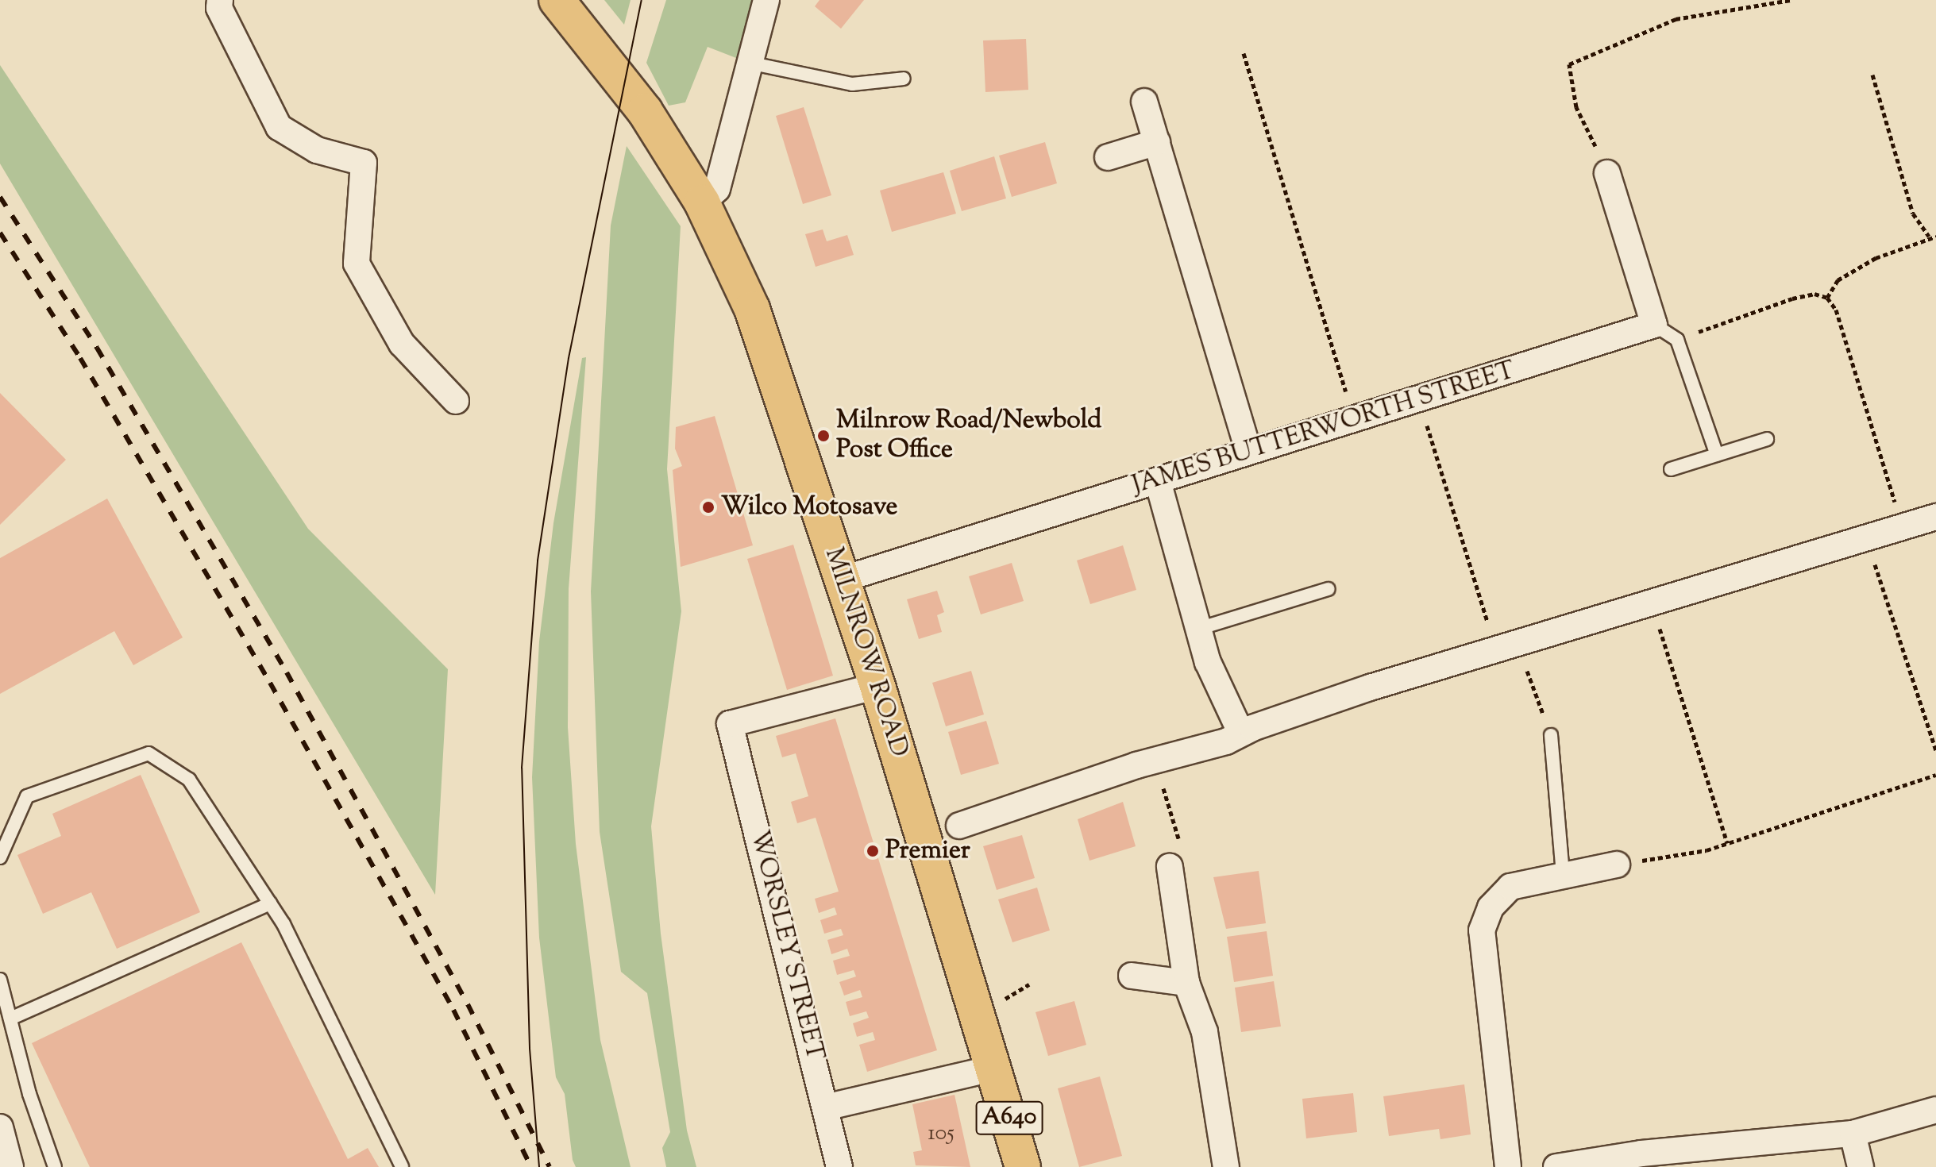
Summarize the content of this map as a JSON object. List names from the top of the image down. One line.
{"streets":{"main road":["MILNROW ROAD","A640"],"street":["JAMES BUTTERWORTH STREET","WORSLEY STREET"]},"crossings":[["JAMES BUTTERWORTH STREET","MILNROW ROAD"],["MILNROW ROAD","WORSLEY STREET"]],"places":["Milnrow Road/Newbold Post Office","Wilco Motosave","Premier"],"house_numbers":["105"]}
